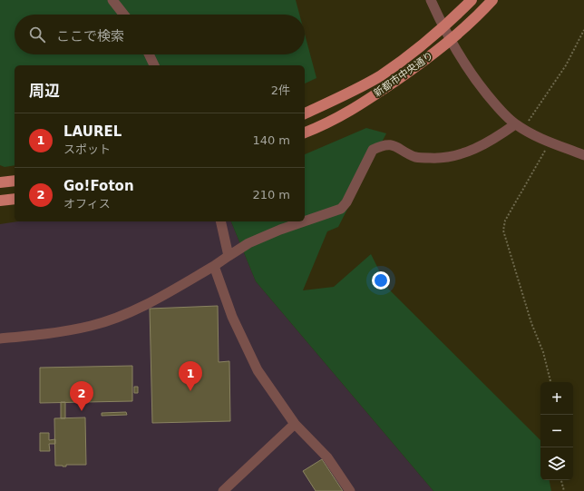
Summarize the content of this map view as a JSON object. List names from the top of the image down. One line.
{"streets":{"main road":["新都市中央通り"]},"page":{"search":"ここで検索","heading":["周辺","2件"],"list":[{"mark":"1","name":"LAUREL","note":"スポット","value":"140 m"},{"mark":"2","name":"Go!Foton","note":"オフィス","value":"210 m"}],"pins":["1","2"],"map_buttons":["+","−"]}}
